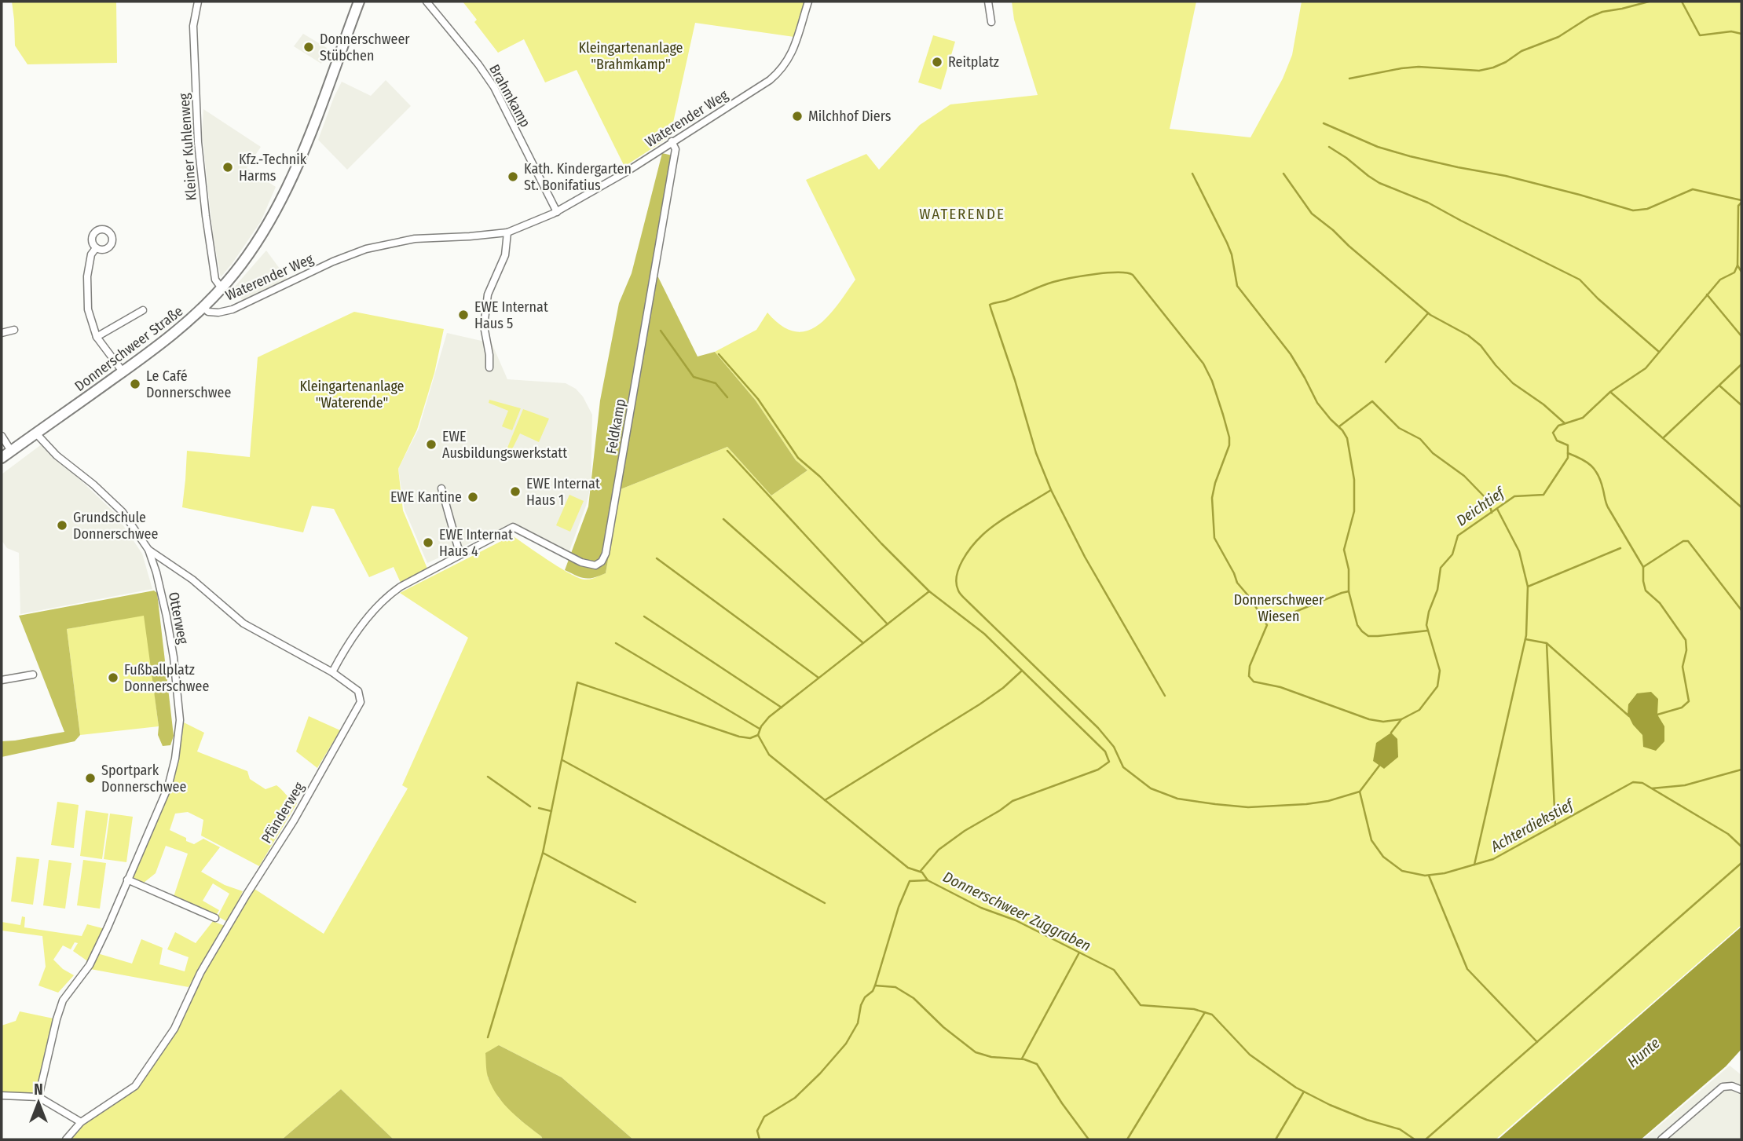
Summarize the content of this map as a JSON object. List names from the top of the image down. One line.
{"streets":{"main road":["Donnerschweer Straße"],"street":["Brahmkamp","Waterender Weg","Kleiner Kuhlenweg","Feldkamp","Otterweg","Pfänderweg"]},"crossings":[["Brahmkamp","Waterender Weg"],["Waterender Weg","Donnerschweer Straße"],["Waterender Weg","Feldkamp"],["Kleiner Kuhlenweg","Donnerschweer Straße"],["Donnerschweer Straße","Otterweg"],["Feldkamp","Pfänderweg"],["Otterweg","Pfänderweg"]],"districts":["WATERENDE"],"water":["Deichtief","Achterdiekstief","Donnerschweer Zuggraben","Hunte"],"parks":["Kleingartenanlage \"Brahmkamp\"","Kleingartenanlage \"Waterende\"","Donnerschweer Wiesen"],"places":["Donnerschweer Stübchen","Reitplatz","Milchhof Diers","Kfz.-Technik Harms","Kath. Kindergarten St. Bonifatius","EWE Internat Haus 5","Le Café Donnerschwee","EWE Ausbildungswerkstatt","EWE Internat Haus 1","EWE Kantine","Grundschule Donnerschwee","EWE Internat Haus 4","Fußballplatz Donnerschwee","Sportpark Donnerschwee"],"north":"top"}
